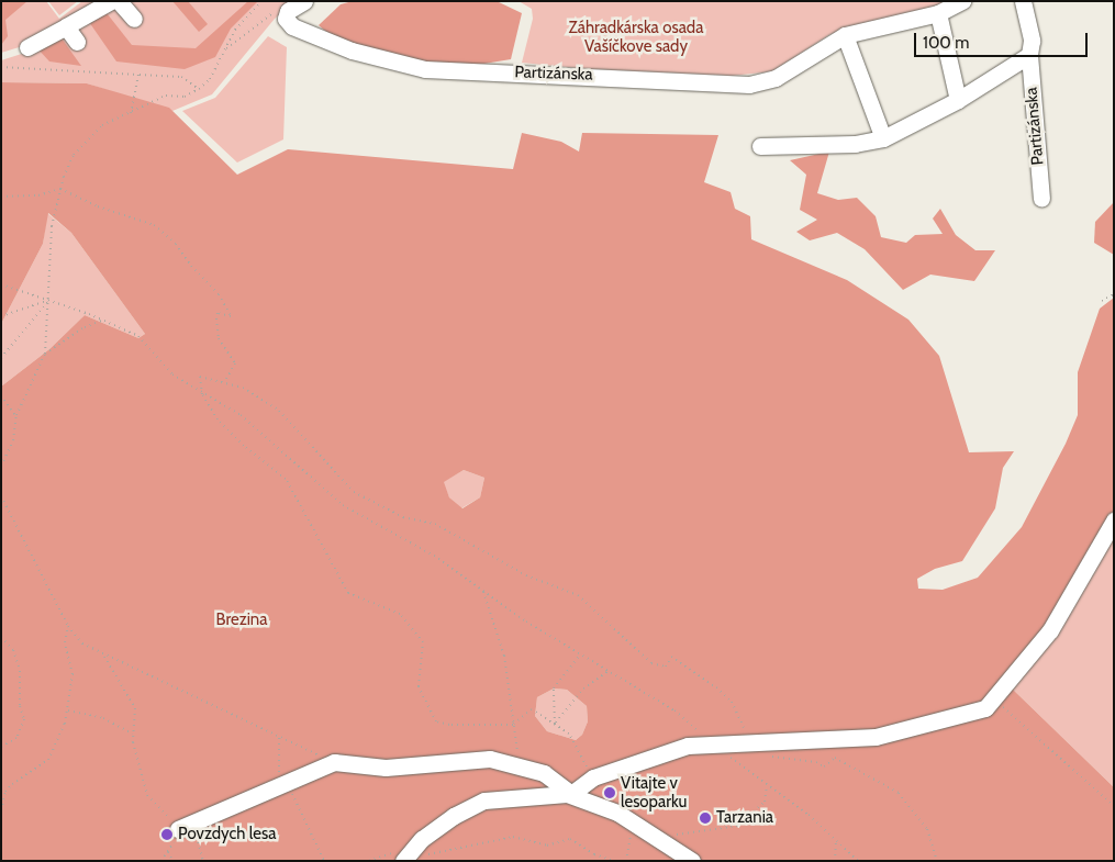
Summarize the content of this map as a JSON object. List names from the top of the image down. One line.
{"streets":{"street":["Partizánska"]},"parks":["Záhradkárska osada Vašíčkove sady","Brezina"],"places":["Vitajte v lesoparku","Tarzania","Povzdych lesa"],"scale_bar":"100 m"}
